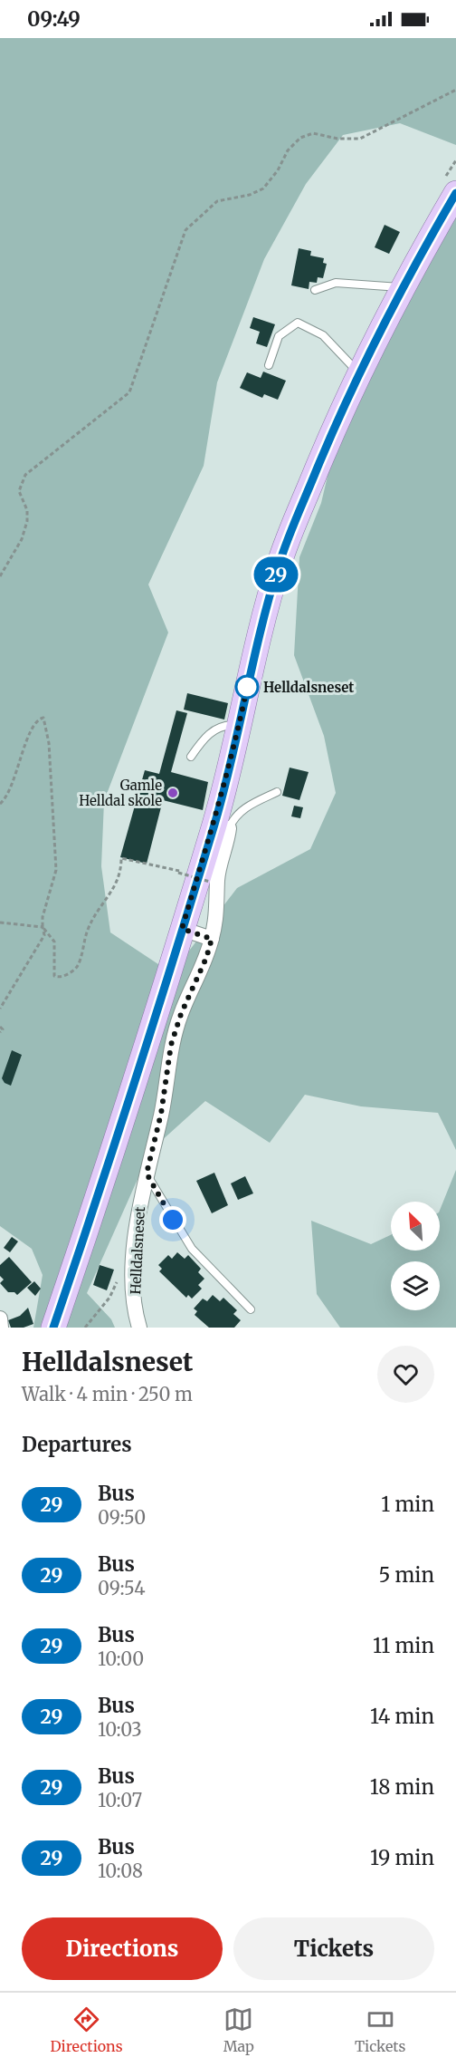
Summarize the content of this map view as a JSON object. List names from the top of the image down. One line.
{"streets":{"street":["Helldalsneset"]},"places":["Helldalsneset","Gamle Helldal skole"],"lines":["bus line 29"],"north":"top left","page":{"status":"09:49","on_map":"29","heading":[["Helldalsneset","Walk · 4 min · 250 m"],"Departures"],"list":[{"mark":"29","name":"Bus","note":"09:50","value":"1 min"},{"mark":"29","name":"Bus","note":"09:54","value":"5 min"},{"mark":"29","name":"Bus","note":"10:00","value":"11 min"},{"mark":"29","name":"Bus","note":"10:03","value":"14 min"},{"mark":"29","name":"Bus","note":"10:07","value":"18 min"},{"mark":"29","name":"Bus","note":"10:08","value":"19 min"}],"buttons":["Directions","Tickets"],"tabs":["Directions","Map","Tickets"]}}
